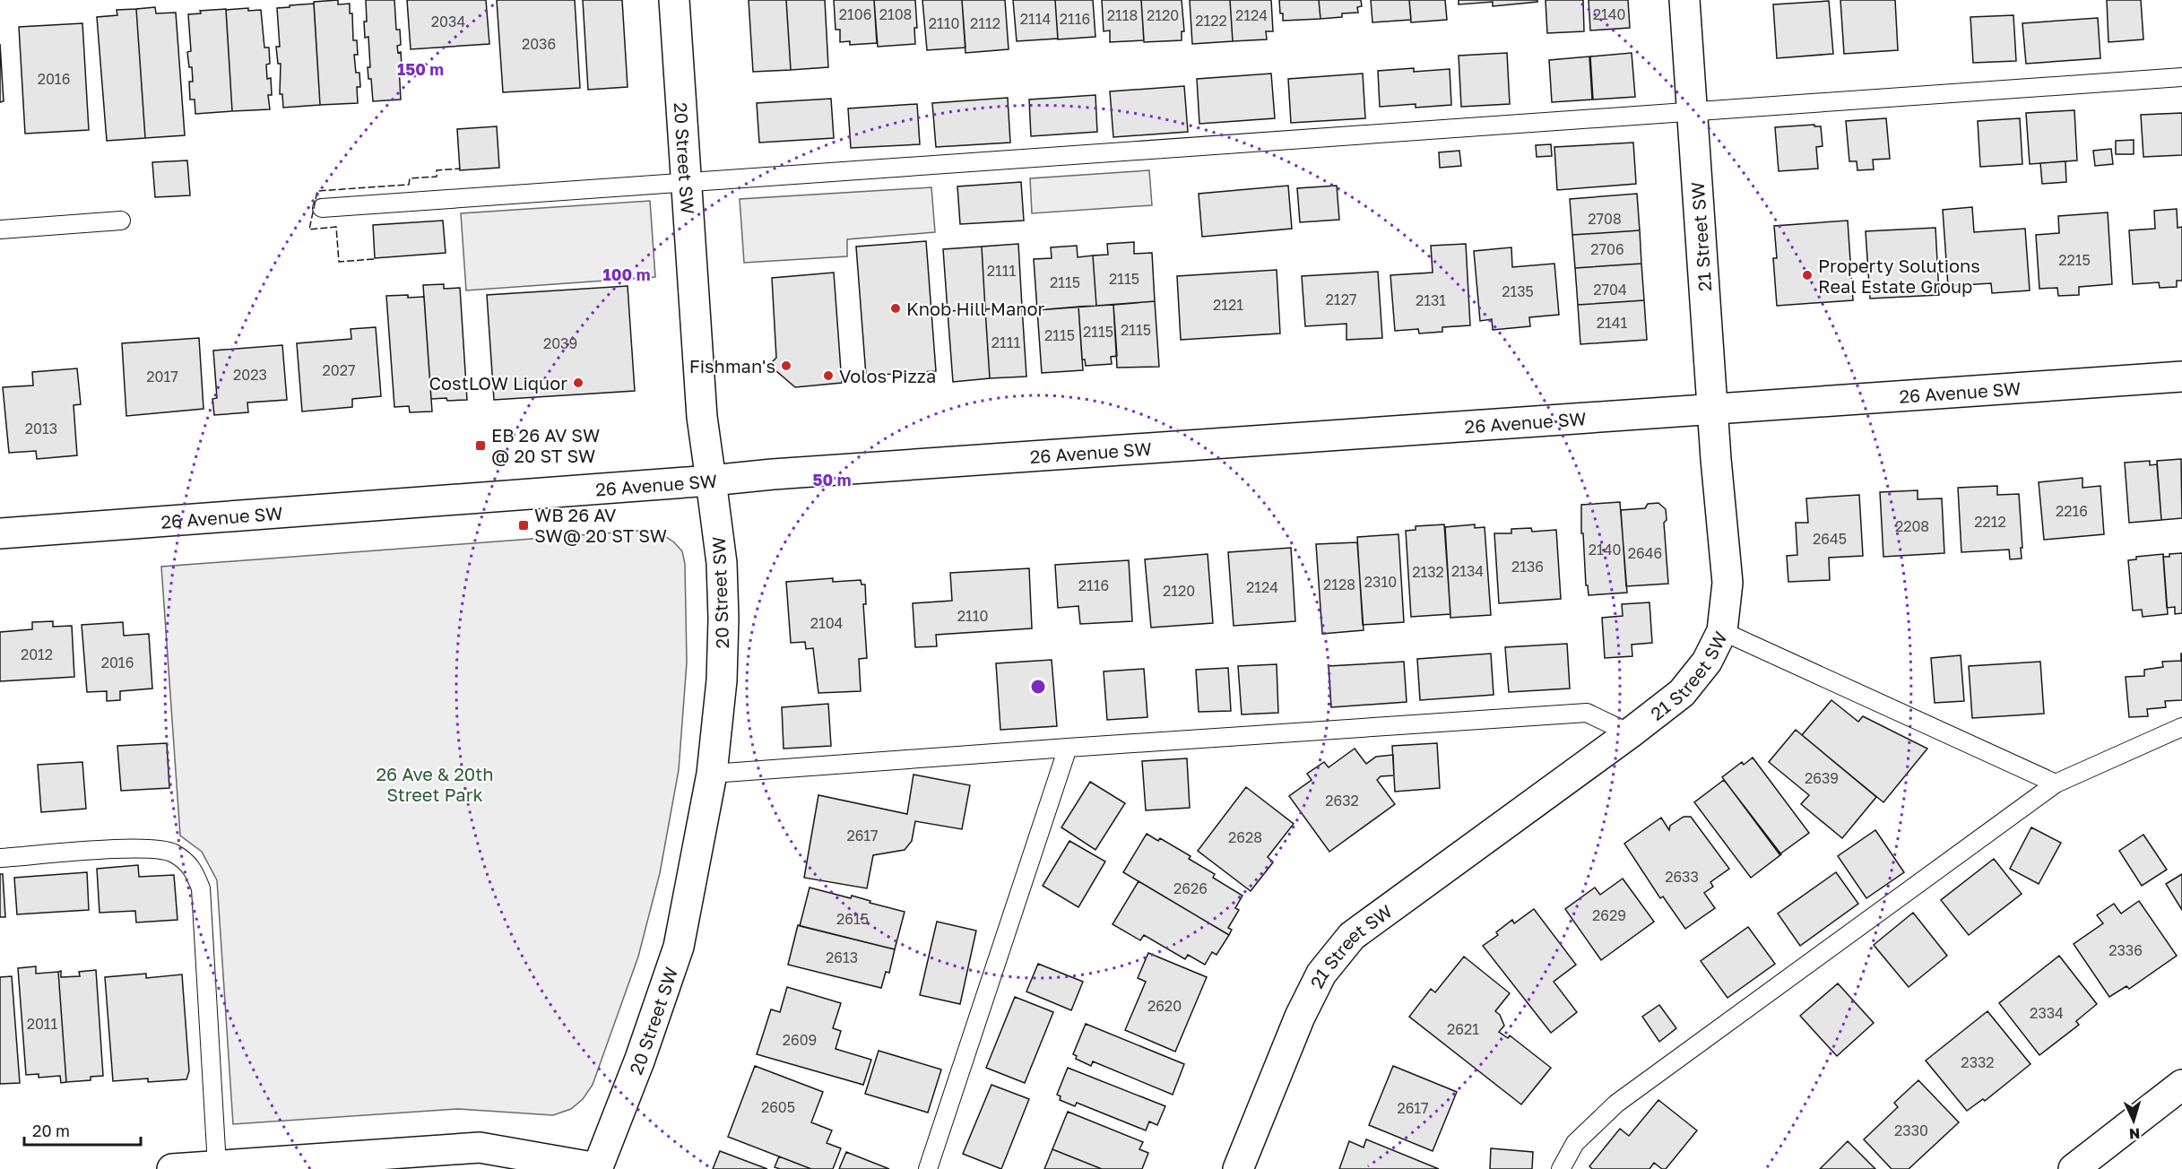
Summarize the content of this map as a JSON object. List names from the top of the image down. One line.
{"streets":{"street":["20 Street SW","21 Street SW","26 Avenue SW"]},"crossings":[["20 Street SW","26 Avenue SW"],["21 Street SW","26 Avenue SW"]],"parks":["26 Ave & 20th Street Park"],"places":{"other":["Property Solutions Real Estate Group","Knob Hill Manor","Fishman's","Volos Pizza","CostLOW Liquor"],"transit":["EB 26 AV SW @ 20 ST SW","WB 26 AV SW@ 20 ST SW"]},"house_numbers":["2106","2108","2140","2118","2120","2124","2114","2116","2122","2034","2110","2112","2036","2016","2708","2706","2215","2111","2115","2115","2704","2135","2127","2131","2121","2141","2115","2115","2115","2111","2039","2027","2023","2017","2013","2216","2212","2208","2645","2140","2646","2136","2134","2132","2310","2128","2116","2124","2120","2110","2104","2012","2016","2639","2632","2617","2628","2633","2626","2629","2615","2336","2613","2620","2334","2011","2621","2609","2332","2605","2617","2330"],"scale_bar":"20 m","north":"bottom","rings":["150 m","100 m","50 m"]}
